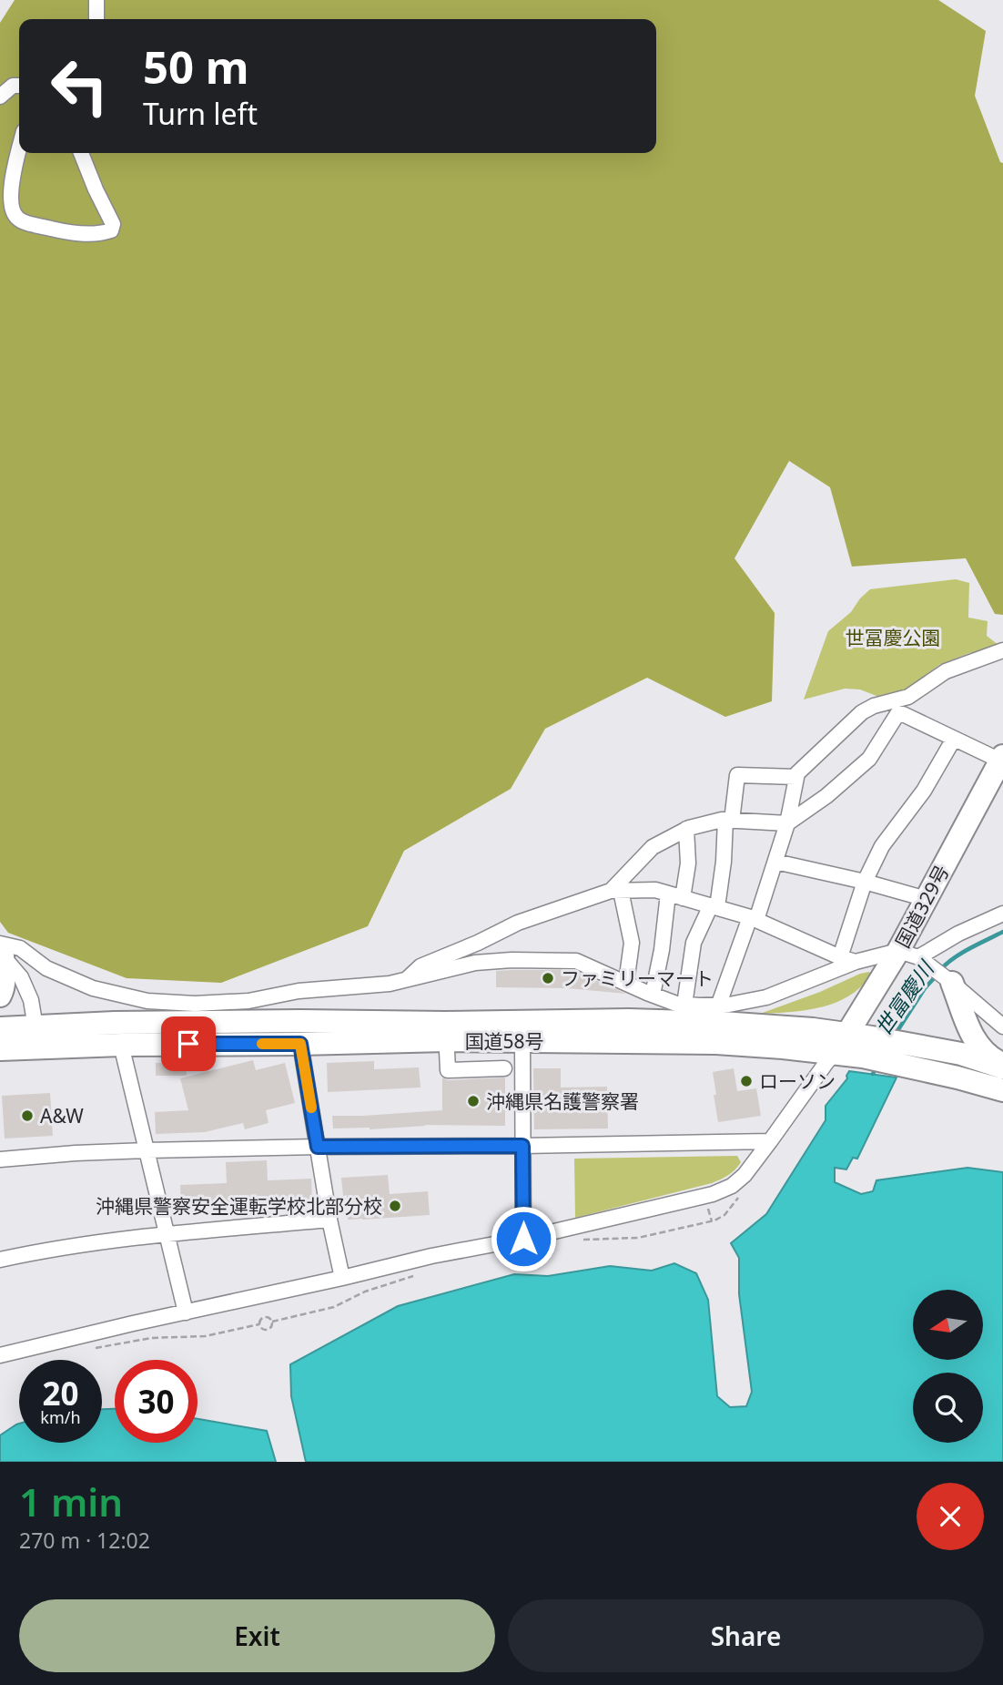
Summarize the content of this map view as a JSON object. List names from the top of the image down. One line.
{"streets":{"highway":["国道329号","国道58号"]},"crossings":[["国道329号","国道58号"]],"water":["世富慶川"],"parks":["世冨慶公園"],"places":["ファミリーマート","ローソン","沖縄県名護警察署","A&W","沖縄県警察安全運転学校北部分校"],"north":"left","page":{"turn":["50 m","Turn left"],"speed":"20 km/h","limit":"30","heading":["1 min","270 m · 12:02"],"buttons":["Exit","Share"]}}
